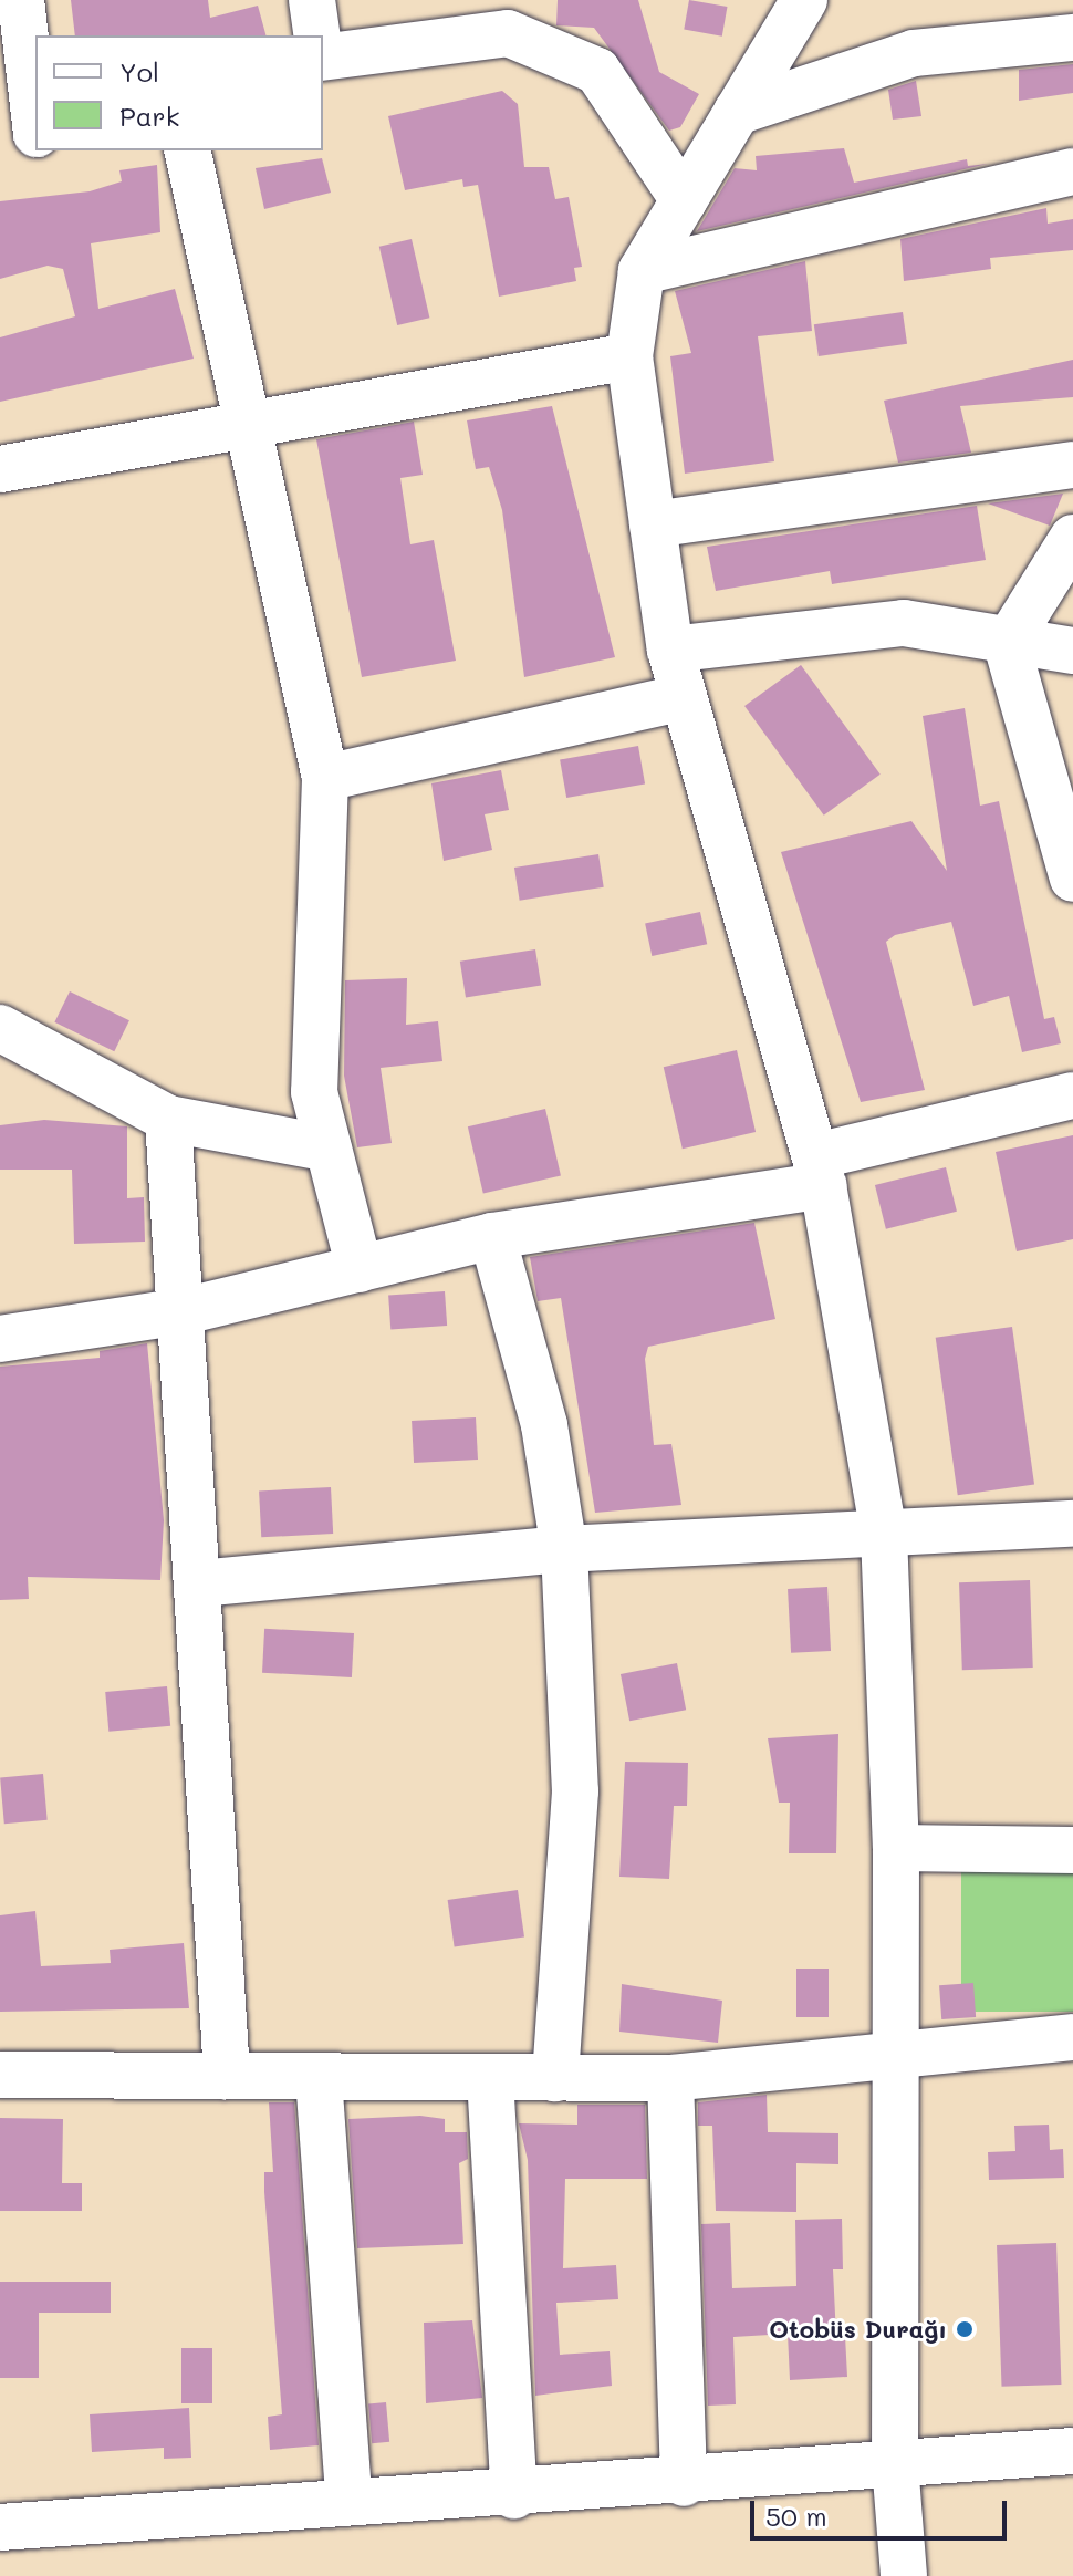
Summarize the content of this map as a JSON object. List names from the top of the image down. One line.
{"places":["Otobüs Durağı"],"legend":["Yol","Park"],"scale_bar":"50 m"}
